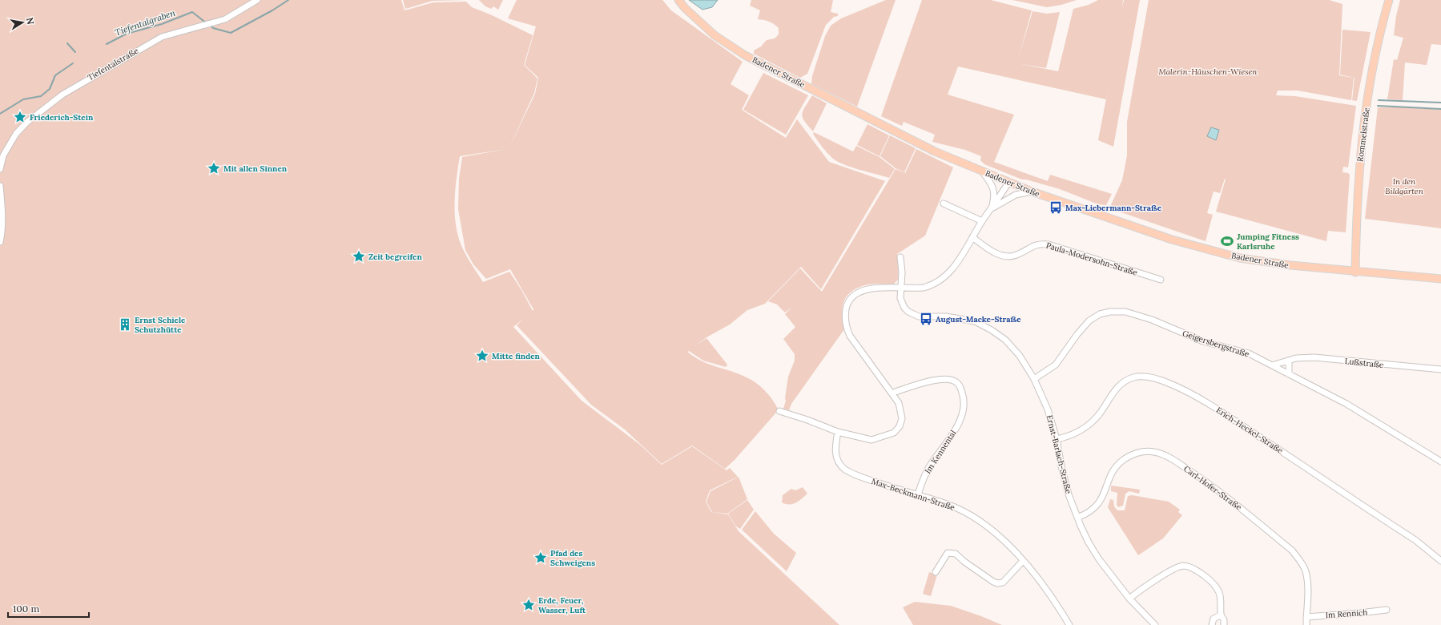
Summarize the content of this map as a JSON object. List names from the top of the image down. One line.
{"streets":{"main road":["Badener Straße","Rommelstraße"],"street":["Tiefentalstraße","Paula-Modersohn-Straße","Geigersbergstraße","Lußstraße","Erich-Heckel-Straße","Im Kennental","Ernst-Barlach-Straße","Carl-Hofer-Straße","Max-Beckmann-Straße","Im Rennich"]},"crossings":[["Badener Straße","Rommelstraße"],["Geigersbergstraße","Lußstraße"],["Geigersbergstraße","Ernst-Barlach-Straße"],["Erich-Heckel-Straße","Ernst-Barlach-Straße"],["Im Kennental","Max-Beckmann-Straße"],["Ernst-Barlach-Straße","Carl-Hofer-Straße"],["Carl-Hofer-Straße","Im Rennich"]],"water":["Tiefentalgraben"],"parks":["Malerin-Häuschen-Wiesen","In den Bildgärten"],"places":{"place":["Friederich-Stein","Mit allen Sinnen","Zeit begreifen","Mitte finden","Pfad des Schweigens","Erde, Feuer, Wasser, Luft"],"bus stop":["Max-Liebermann-Straße","August-Macke-Straße"],"sports":["Jumping Fitness Karlsruhe"],"building":["Ernst Schiele Schutzhütte"]},"scale_bar":"100 m","north":"right"}
